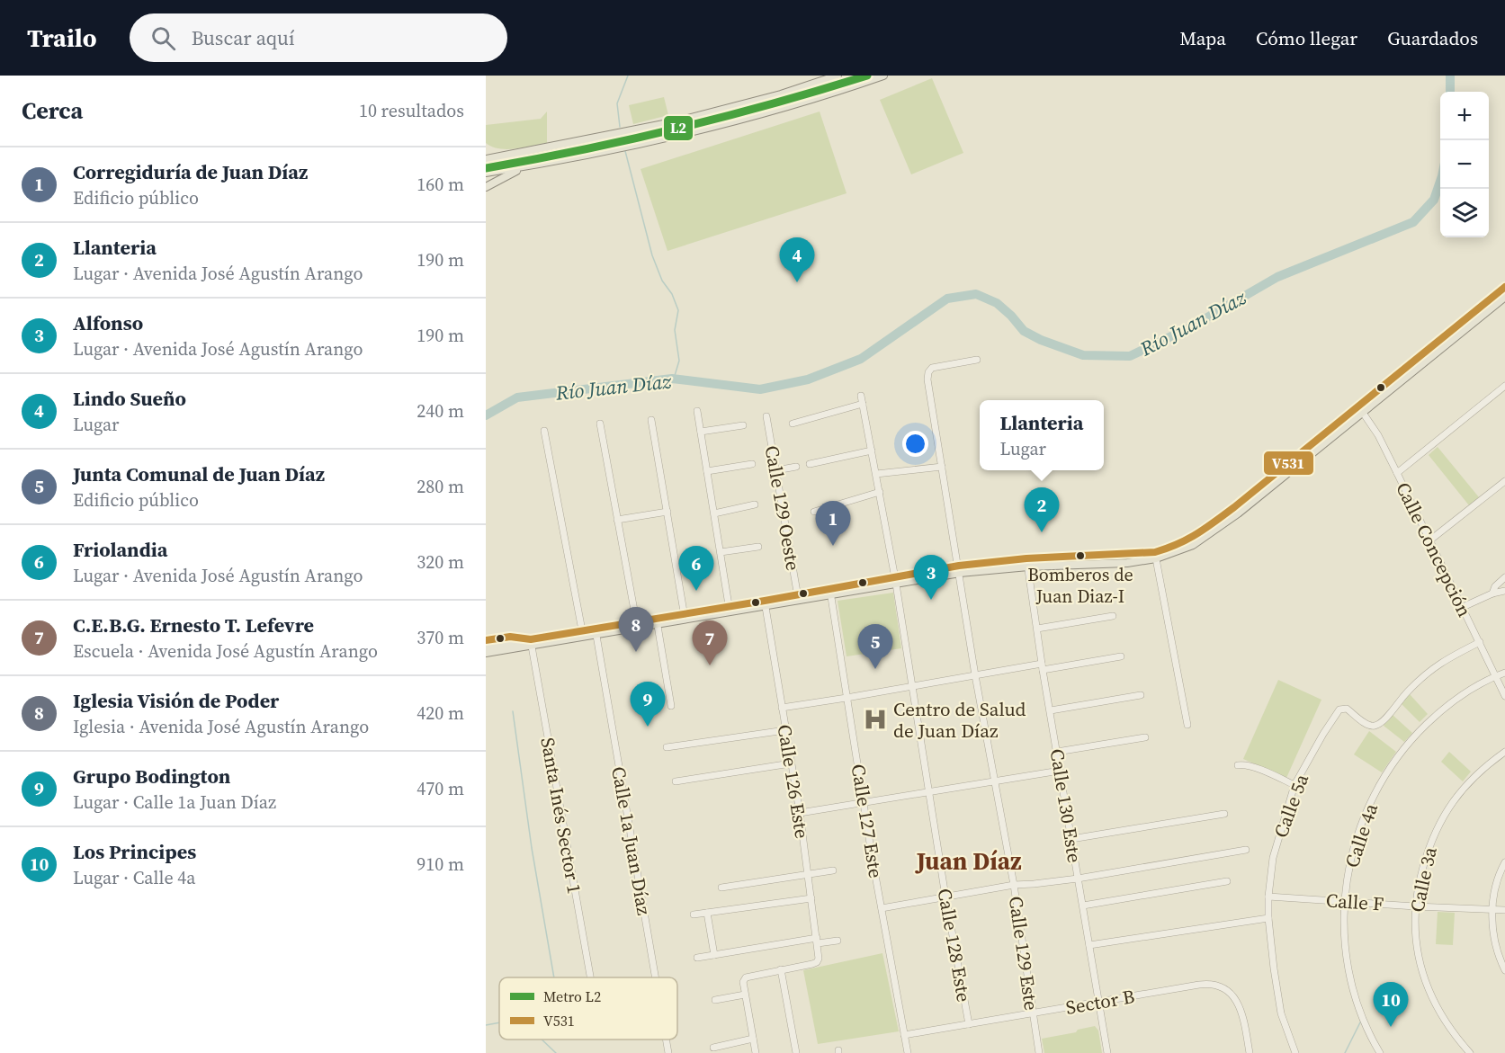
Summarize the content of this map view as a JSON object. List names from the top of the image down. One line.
{"streets":{"street":["Calle 129 Oeste","Calle Concepción","Calle 126 Este","Calle 130 Este","Calle 5a","Santa Inés Sector 1","Calle 127 Este","Calle 4a","Calle 1a Juan Díaz","Calle 3a","Calle F","Calle 128 Este","Calle 129 Este","Sector B"]},"crossings":[["Calle Concepción","Calle 5a"],["Calle Concepción","Calle 4a"],["Calle 130 Este","Sector B"],["Calle 5a","Calle F"],["Calle 127 Este","Sector B"],["Calle 4a","Calle F"],["Calle 3a","Calle F"],["Calle 128 Este","Sector B"],["Calle 129 Este","Sector B"]],"districts":["Juan Díaz"],"water":["Río Juan Díaz"],"places":{"other":["Bomberos de Juan Diaz-I"],"hospital":["Centro de Salud de Juan Díaz"]},"lines":["metro line L2","transit line V531"],"legend":["Metro L2","V531"],"page":{"header":"Trailo","search":"Buscar aquí","nav":["Mapa","Cómo llegar","Guardados"],"heading":["Cerca","10 resultados"],"map_buttons":["+","−"],"list":[{"mark":"1","name":"Corregiduría de Juan Díaz","note":"Edificio público","value":"160 m"},{"mark":"2","name":"Llanteria","note":"Lugar · Avenida José Agustín Arango","value":"190 m"},{"mark":"3","name":"Alfonso","note":"Lugar · Avenida José Agustín Arango","value":"190 m"},{"mark":"4","name":"Lindo Sueño","note":"Lugar","value":"240 m"},{"mark":"5","name":"Junta Comunal de Juan Díaz","note":"Edificio público","value":"280 m"},{"mark":"6","name":"Friolandia","note":"Lugar · Avenida José Agustín Arango","value":"320 m"},{"mark":"7","name":"C.E.B.G. Ernesto T. Lefevre","note":"Escuela · Avenida José Agustín Arango","value":"370 m"},{"mark":"8","name":"Iglesia Visión de Poder","note":"Iglesia · Avenida José Agustín Arango","value":"420 m"},{"mark":"9","name":"Grupo Bodington","note":"Lugar · Calle 1a Juan Díaz","value":"470 m"},{"mark":"10","name":"Los Principes","note":"Lugar · Calle 4a","value":"910 m"}],"pins":["4","2","1","6","3","8","7","5","9","10"],"popup":["Llanteria","Lugar"]}}
